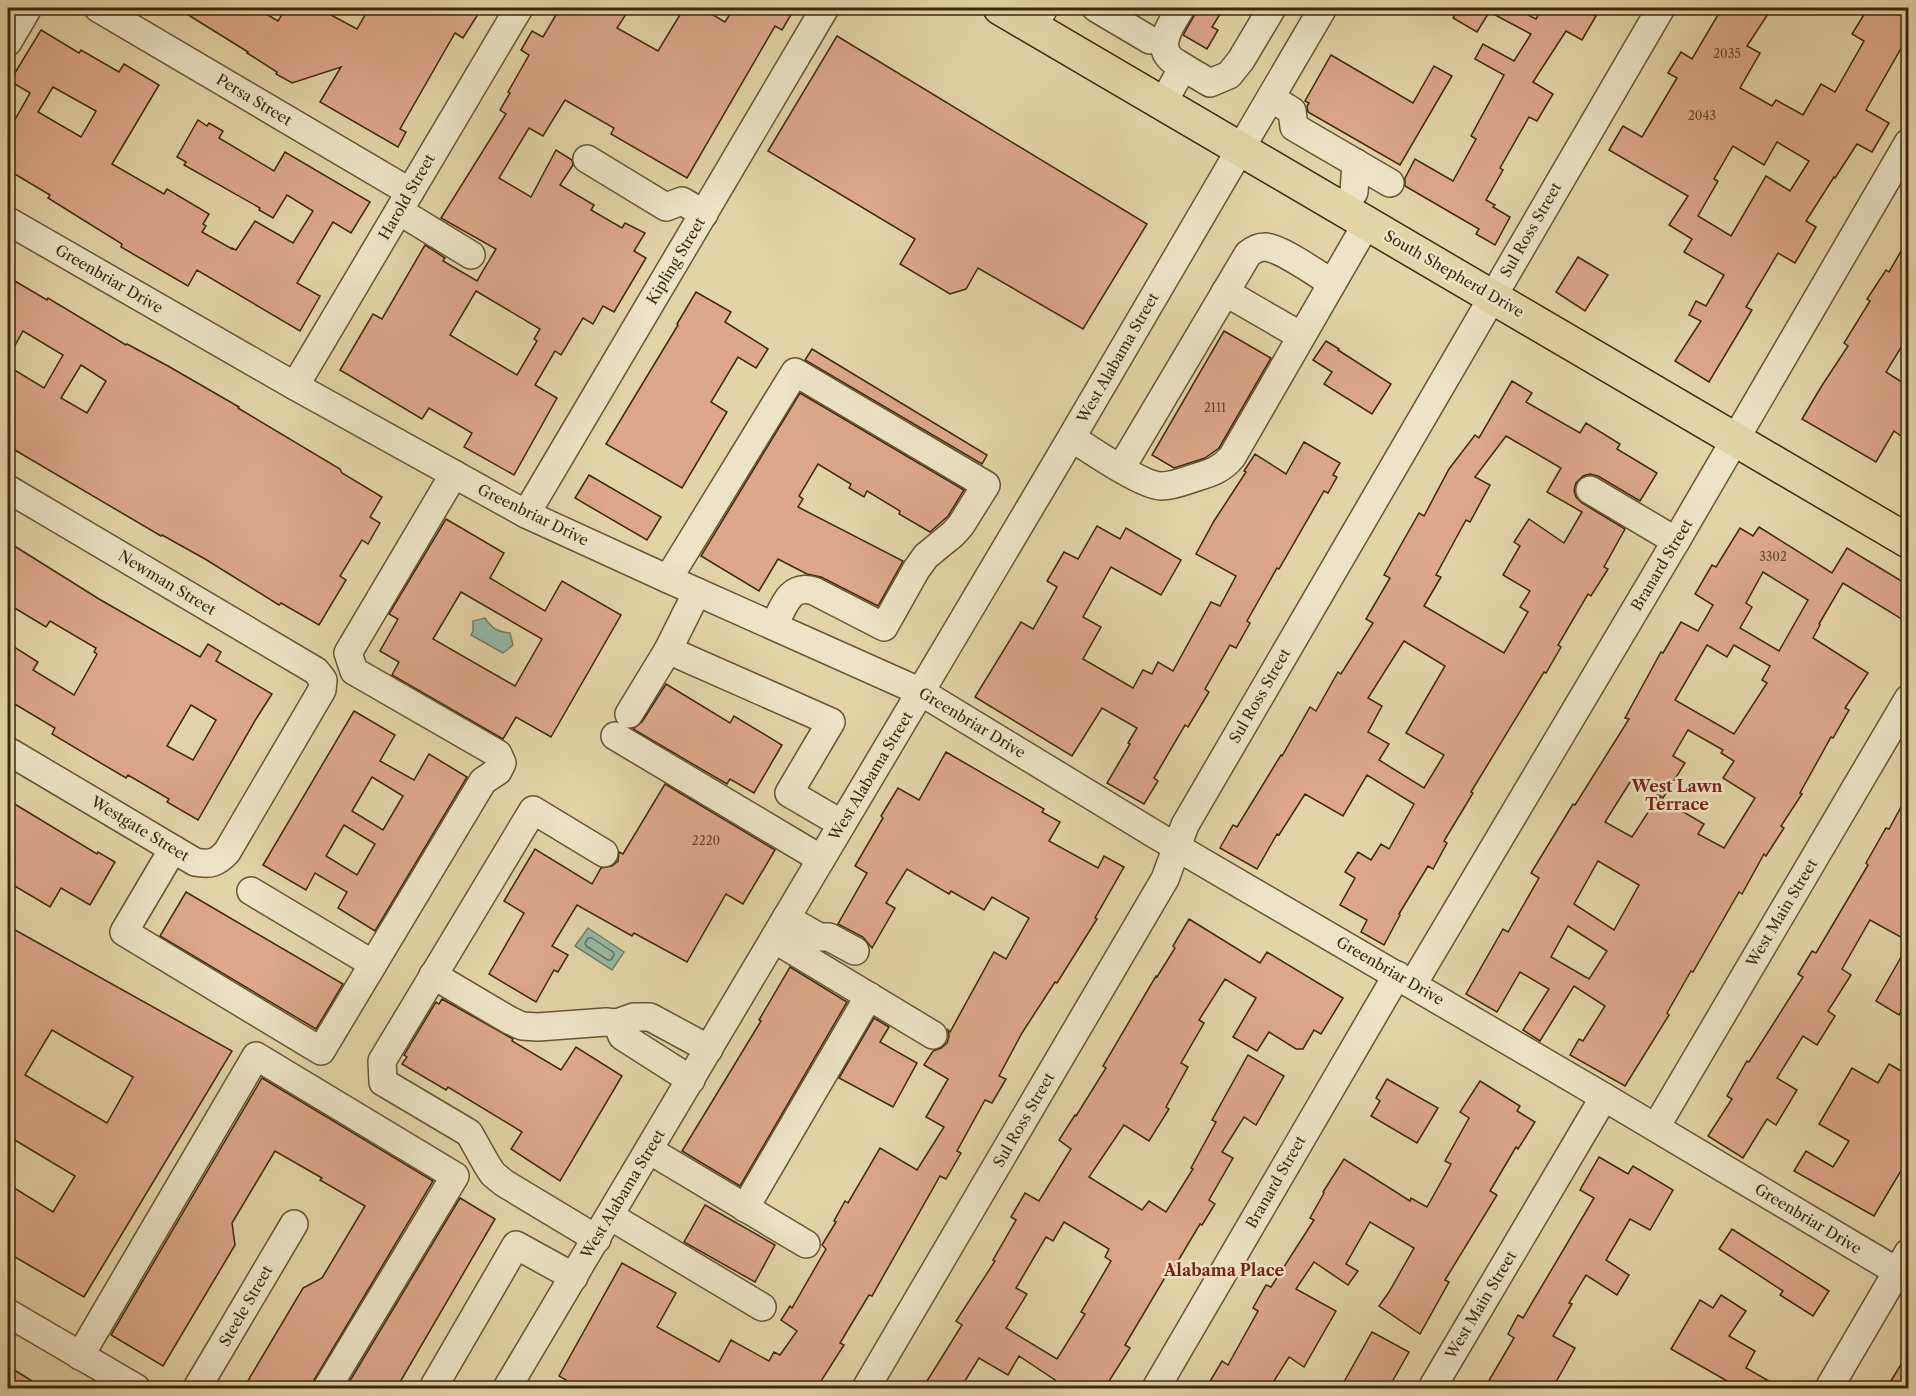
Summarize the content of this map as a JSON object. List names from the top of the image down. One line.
{"streets":{"main road":["South Shepherd Drive"],"street":["Persa Street","Harold Street","Sul Ross Street","Kipling Street","Greenbriar Drive","West Alabama Street","Branard Street","Newman Street","Westgate Street","West Main Street","Steele Street"]},"crossings":[["Persa Street","Harold Street"],["Harold Street","Greenbriar Drive"],["Sul Ross Street","South Shepherd Drive"],["Sul Ross Street","Greenbriar Drive"],["Kipling Street","Greenbriar Drive"],["South Shepherd Drive","West Alabama Street"],["South Shepherd Drive","Branard Street"],["Greenbriar Drive","West Alabama Street"],["Greenbriar Drive","Branard Street"],["Greenbriar Drive","West Main Street"],["Newman Street","Westgate Street"]],"districts":["West Lawn Terrace","Alabama Place"],"house_numbers":["2035","2043","2111","3302","2220"]}
